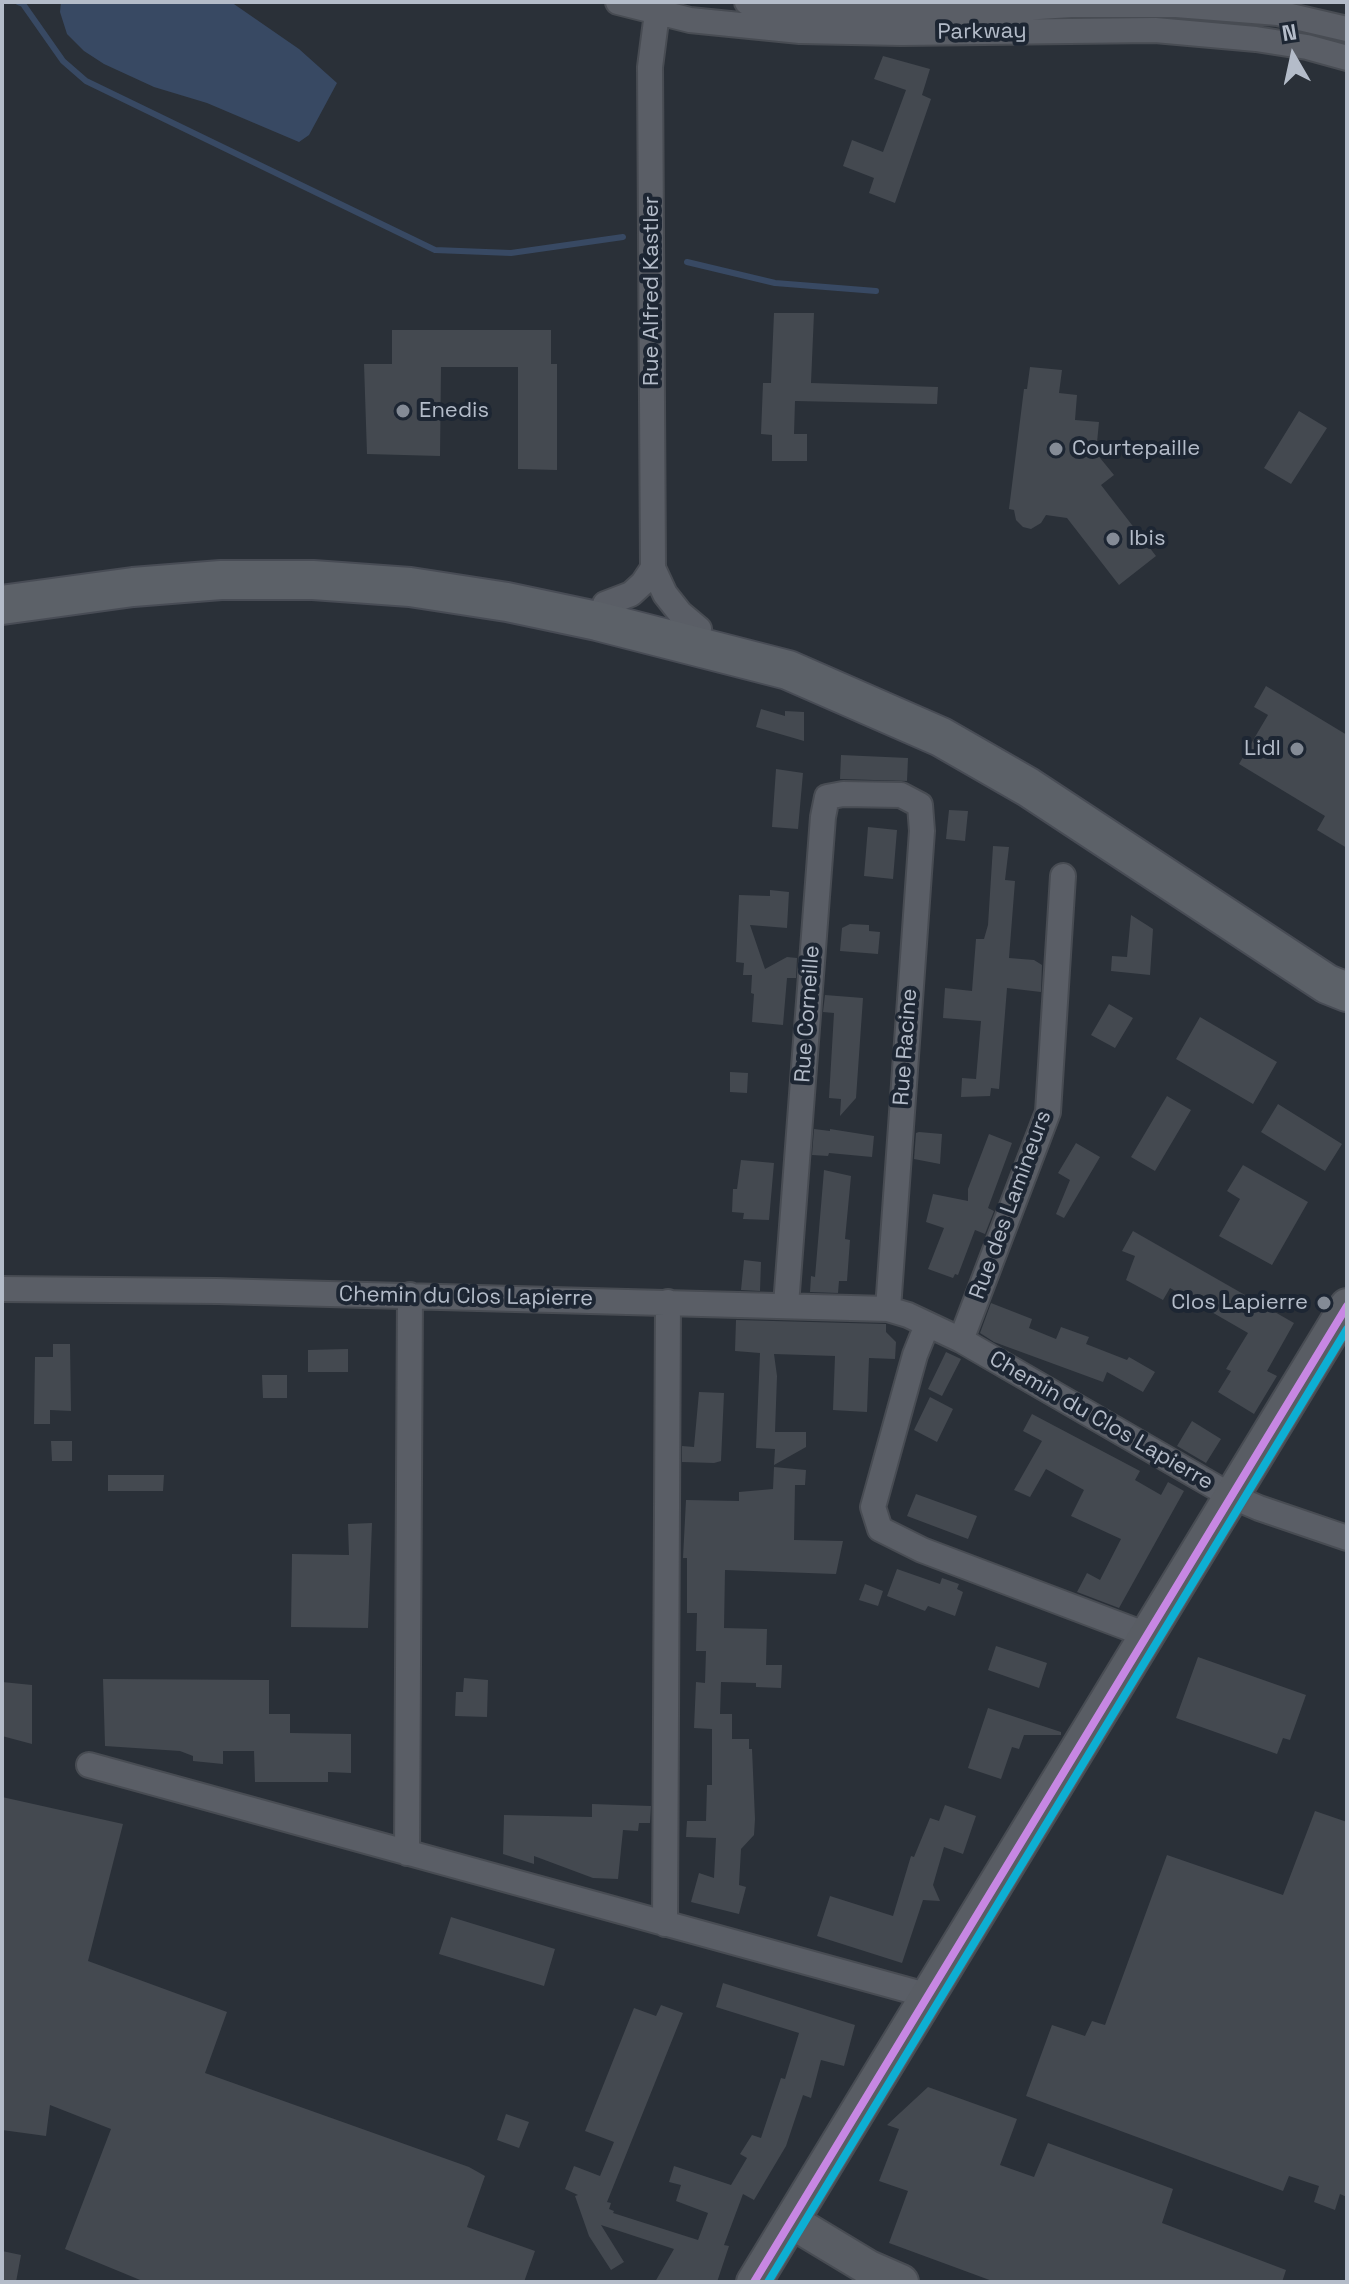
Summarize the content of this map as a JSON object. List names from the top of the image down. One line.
{"streets":{"street":["Parkway","Rue Alfred Kastler","Rue Corneille","Rue Racine","Rue des Lamineurs","Chemin du Clos Lapierre"]},"crossings":[["Parkway","Rue Alfred Kastler"],["Rue Corneille","Rue Racine"],["Rue Corneille","Chemin du Clos Lapierre"],["Rue Racine","Chemin du Clos Lapierre"],["Rue des Lamineurs","Chemin du Clos Lapierre"]],"places":["Enedis","Courtepaille","Ibis","Lidl","Clos Lapierre"],"north":"top"}
